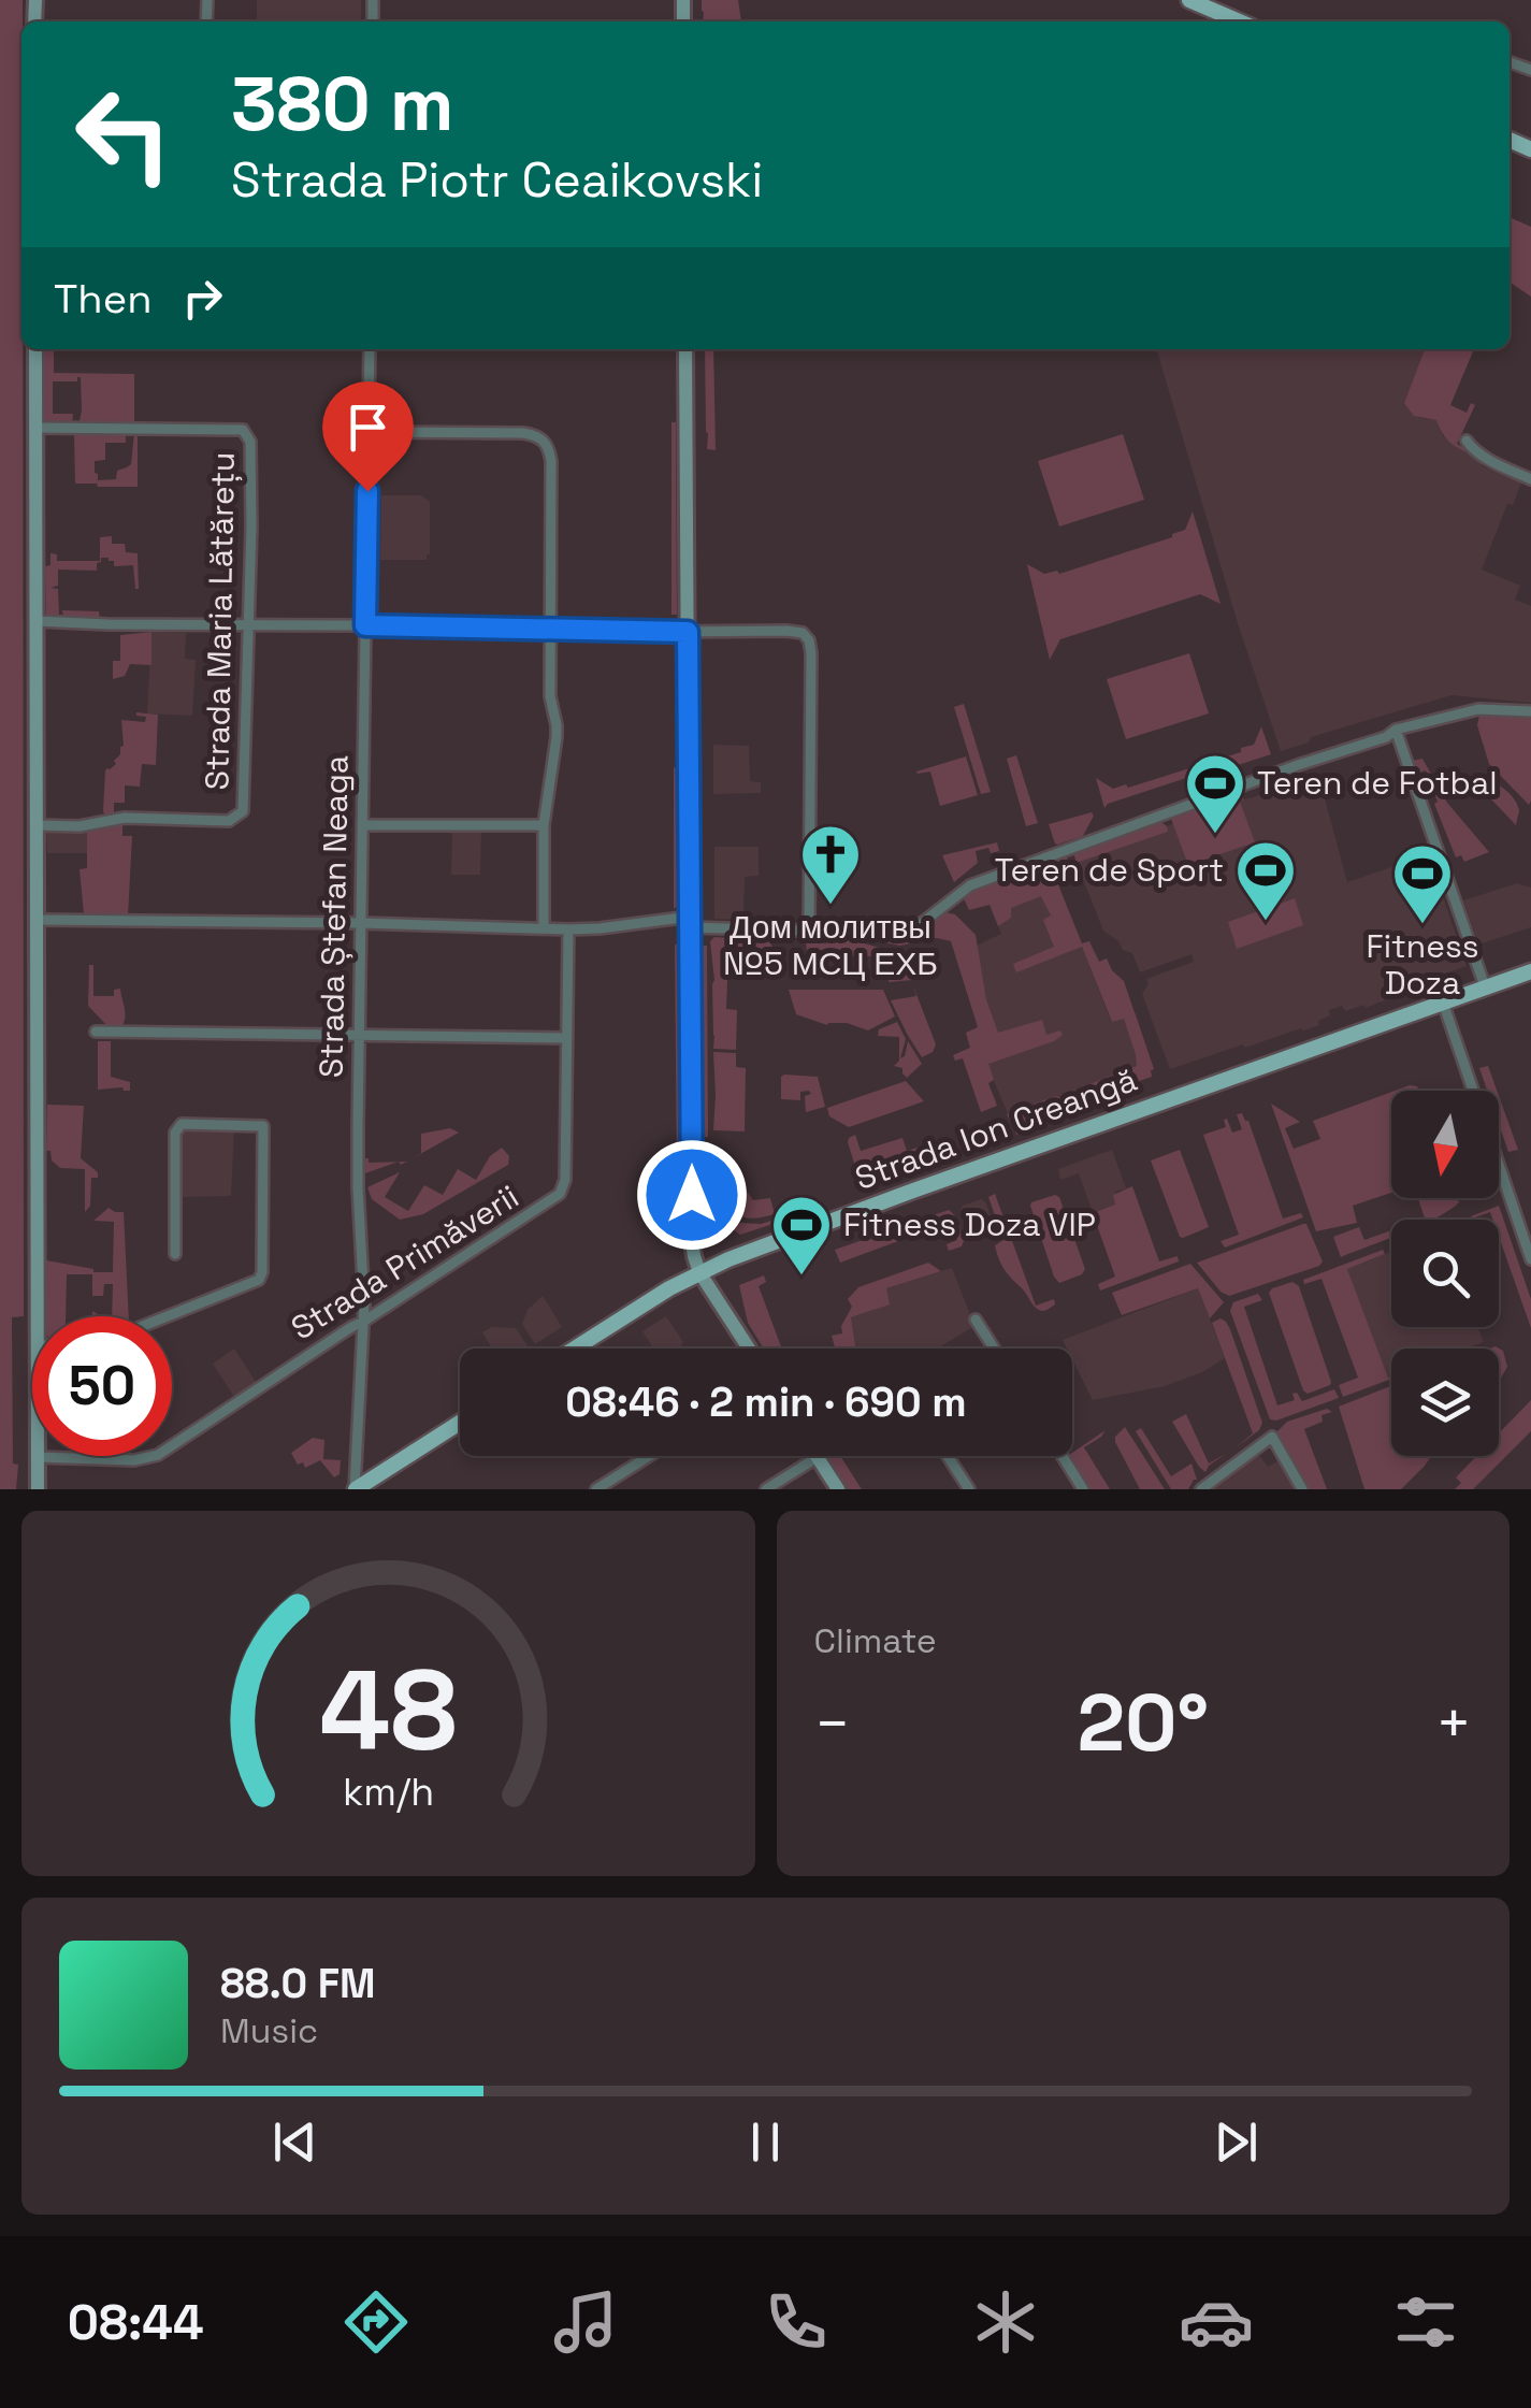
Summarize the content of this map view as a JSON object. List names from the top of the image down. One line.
{"streets":{"main road":["Strada Ion Creangă"],"street":["Strada Maria Lătărețu","Strada Ștefan Neaga","Strada Primăverii"]},"crossings":[["Strada Ștefan Neaga","Strada Primăverii"]],"places":{"sports":["Teren de Fotbal","Teren de Sport","Fitness Doza","Fitness Doza VIP"],"church":["Дом молитвы №5 МСЦ ЕХБ"]},"north":"bottom","page":{"turn":["380 m","Strada Piotr Ceaikovski"],"then":"Then","limit":"50","trip":"08:46 · 2 min · 690 m","tile":"Climate","heat":["−","20°","+"],"song":["88.0 FM","Music"],"tabs":"08:44","gauge":["48","km/h"]}}
